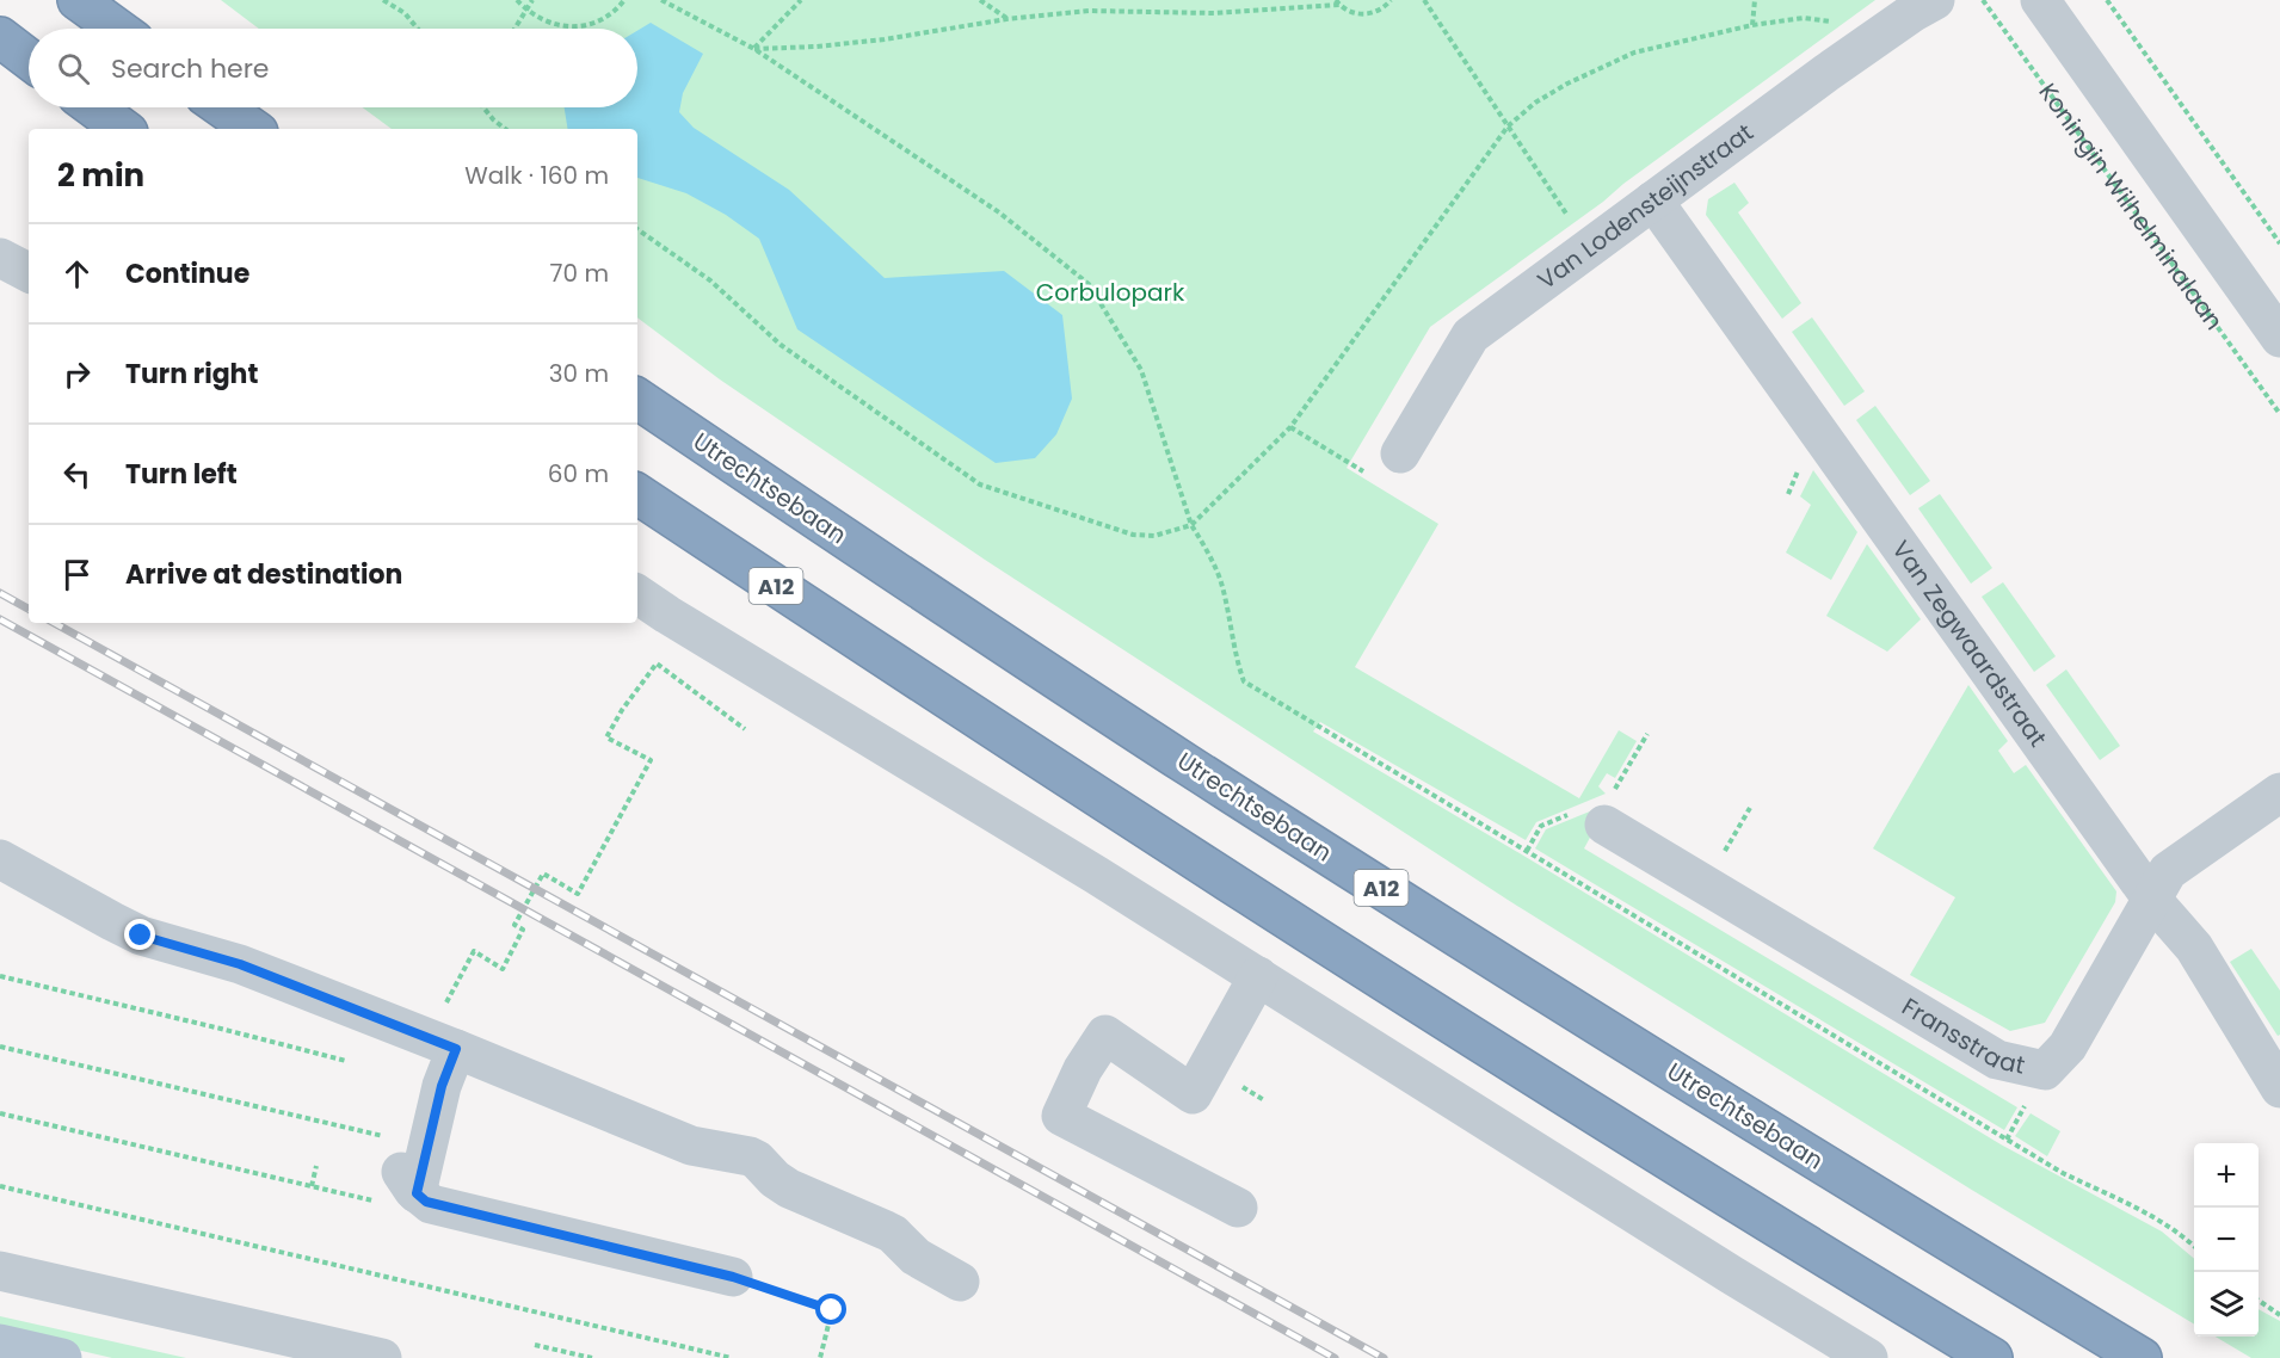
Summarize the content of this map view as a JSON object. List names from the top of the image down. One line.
{"streets":{"highway":["Utrechtsebaan","A12"],"street":["Van Lodensteijnstraat","Koningin Wilhelminalaan","Van Zegwaardstraat","Fransstraat"]},"crossings":[["Van Lodensteijnstraat","Van Zegwaardstraat"],["Van Zegwaardstraat","Fransstraat"]],"parks":["Corbulopark"],"page":{"search":"Search here","heading":["2 min","Walk · 160 m"],"list":[["Continue","70 m"],["Turn right","30 m"],["Turn left","60 m"],"Arrive at destination"],"map_buttons":["+","−"]}}
